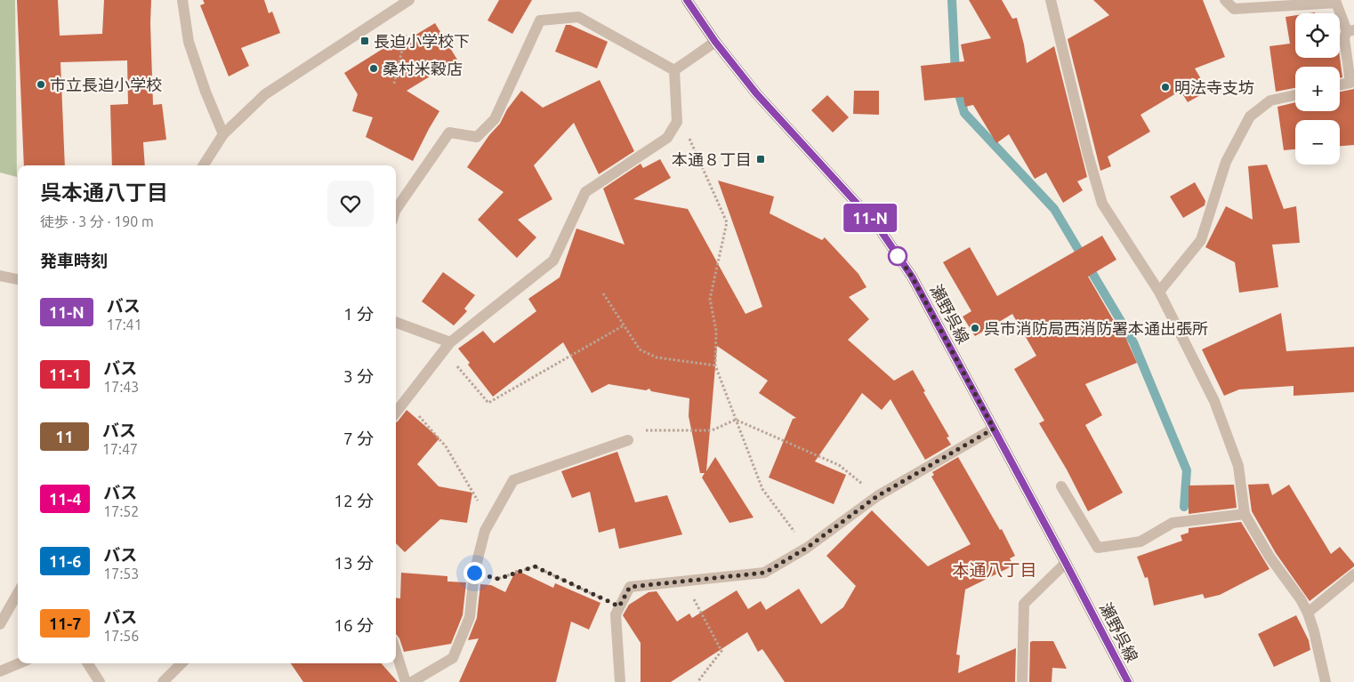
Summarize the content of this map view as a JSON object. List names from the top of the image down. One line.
{"streets":{"main road":["瀬野呉線"]},"districts":["本通八丁目"],"places":{"transit":["長迫小学校下","本通８丁目"],"other":["桑村米穀店","市立長迫小学校","明法寺支坊","呉市消防局西消防署本通出張所"]},"lines":["bus line 11-N"],"page":{"on_map":"11-N","map_buttons":["+","−"],"heading":[["呉本通八丁目","徒歩 · 3 分 · 190 m"],"発車時刻"],"list":[{"mark":"11-N","name":"バス","note":"17:41","value":"1 分"},{"mark":"11-1","name":"バス","note":"17:43","value":"3 分"},{"mark":"11","name":"バス","note":"17:47","value":"7 分"},{"mark":"11-4","name":"バス","note":"17:52","value":"12 分"},{"mark":"11-6","name":"バス","note":"17:53","value":"13 分"},{"mark":"11-7","name":"バス","note":"17:56","value":"16 分"}]}}
